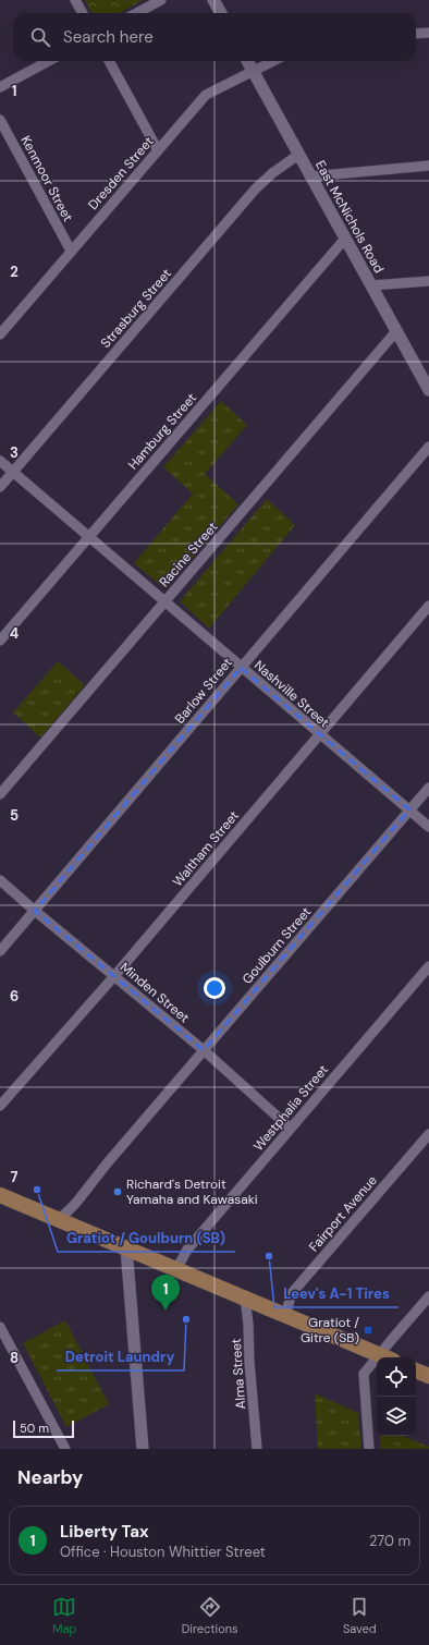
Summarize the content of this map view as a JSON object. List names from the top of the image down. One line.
{"streets":{"street":["Dresden Street","Kenmoor Street","East McNichols Road","Strasburg Street","Hamburg Street","Racine Street","Barlow Street","Nashville Street","Waltham Street","Goulburn Street","Minden Street","Westphalia Street","Fairport Avenue","Alma Street"]},"crossings":[["Dresden Street","Kenmoor Street"],["Dresden Street","East McNichols Road"],["East McNichols Road","Strasburg Street"],["East McNichols Road","Hamburg Street"],["East McNichols Road","Racine Street"],["Strasburg Street","Nashville Street"],["Hamburg Street","Nashville Street"],["Racine Street","Nashville Street"],["Barlow Street","Nashville Street"],["Barlow Street","Minden Street"],["Nashville Street","Waltham Street"],["Nashville Street","Goulburn Street"],["Waltham Street","Minden Street"],["Goulburn Street","Minden Street"],["Minden Street","Westphalia Street"]],"places":{"other":["Gratiot / Goulburn (SB)","Richard's Detroit Yamaha and Kawasaki","Leev's A-1 Tires","Detroit Laundry"],"transit":["Gratiot / Gitre (SB)"]},"scale_bar":"50 m","page":{"search":"Search here","pins":"1","scale":"50 m","heading":"Nearby","list":[{"mark":"1","name":"Liberty Tax","note":"Office · Houston Whittier Street","value":"270 m"}],"nav":["Map","Directions","Saved"]},"grid":{"rows":["1","2","3","4","5","6","7","8"]}}
